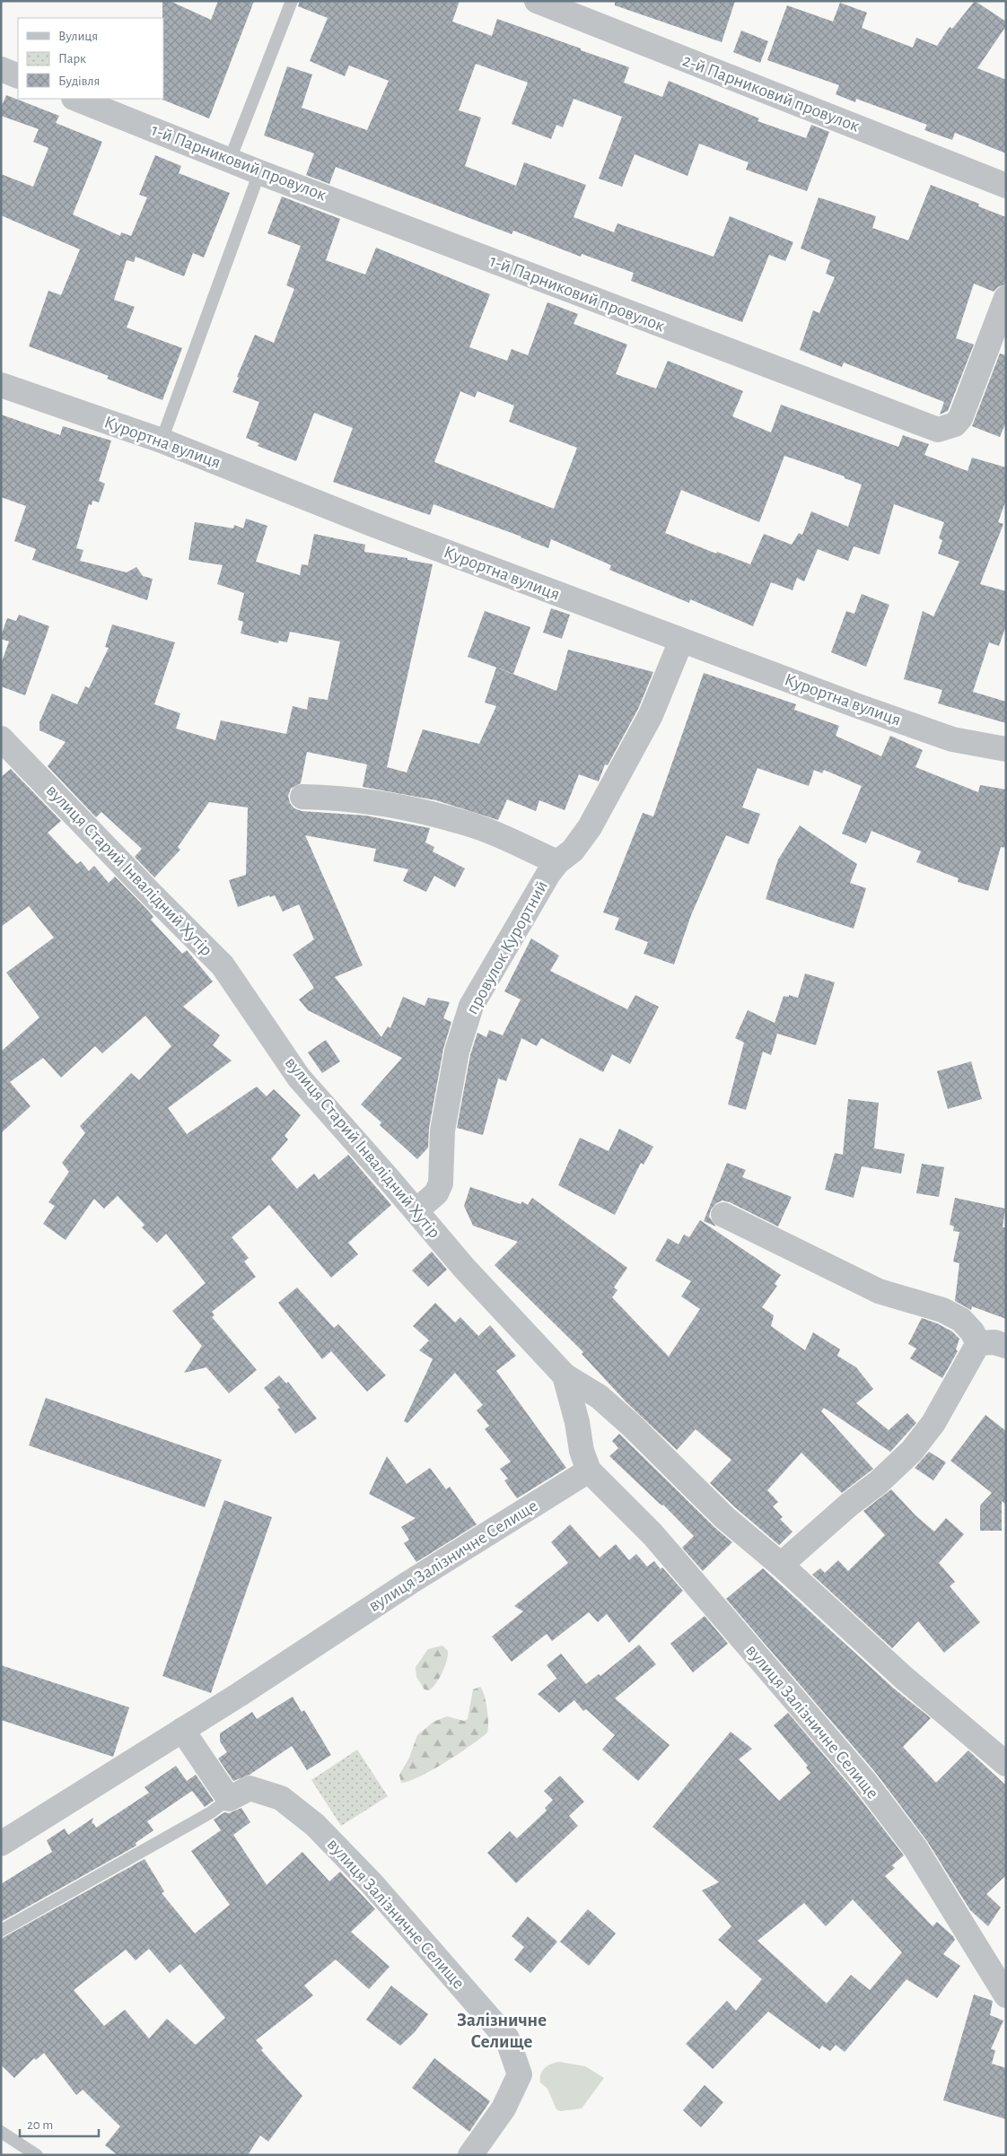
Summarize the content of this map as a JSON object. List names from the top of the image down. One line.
{"streets":{"street":["2-й Парниковий провулок","1-й Парниковий провулок","Курортна вулиця","вулиця Старий Інвалідний Хутір","провулок Курортний","вулиця Залізничне Селище"]},"crossings":[["Курортна вулиця","провулок Курортний"],["вулиця Старий Інвалідний Хутір","провулок Курортний"],["вулиця Старий Інвалідний Хутір","вулиця Залізничне Селище"]],"districts":["Залізничне Селище"],"legend":["Вулиця","Парк","Будівля"],"scale_bar":"20 m"}
